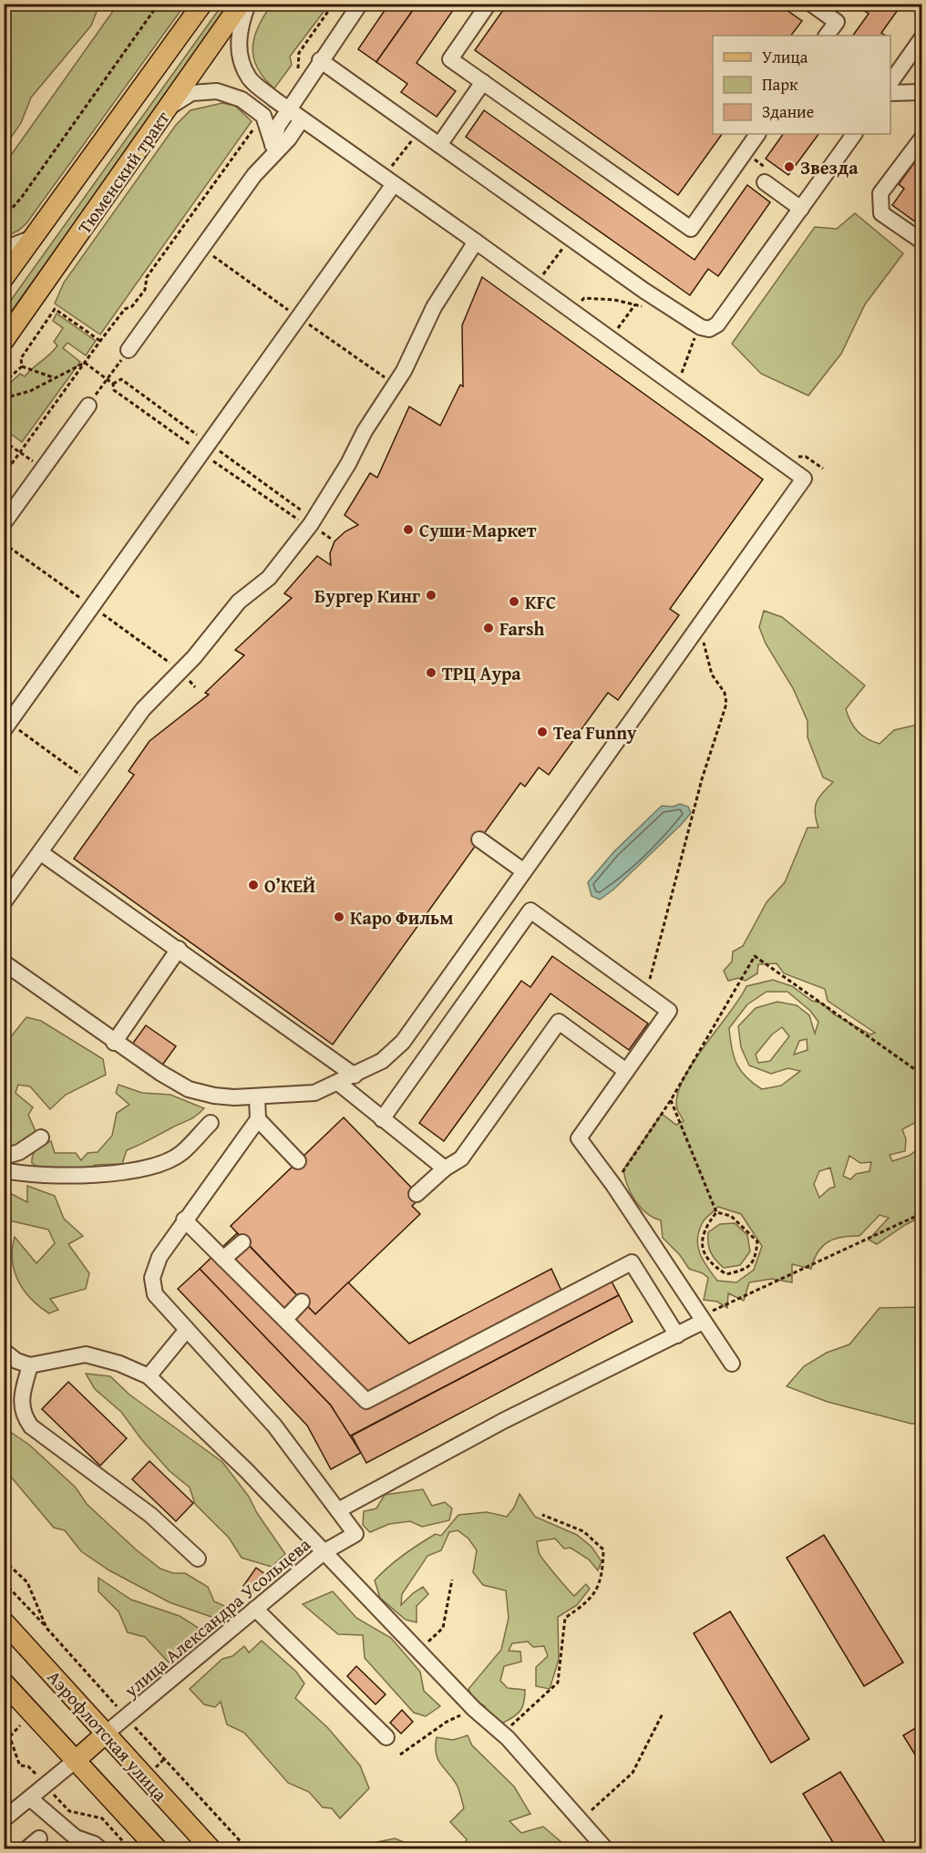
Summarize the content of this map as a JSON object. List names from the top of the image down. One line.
{"streets":{"main road":["Тюменский тракт","Аэрофлотская улица"],"street":["улица Александра Усольцева"]},"crossings":[["улица Александра Усольцева","Аэрофлотская улица"]],"places":["Звезда","Суши-Маркет","Бургер Кинг","KFC","Farsh","ТРЦ Аура","Tea Funny","О’КЕЙ","Каро Фильм"],"legend":["Улица","Парк","Здание"]}
